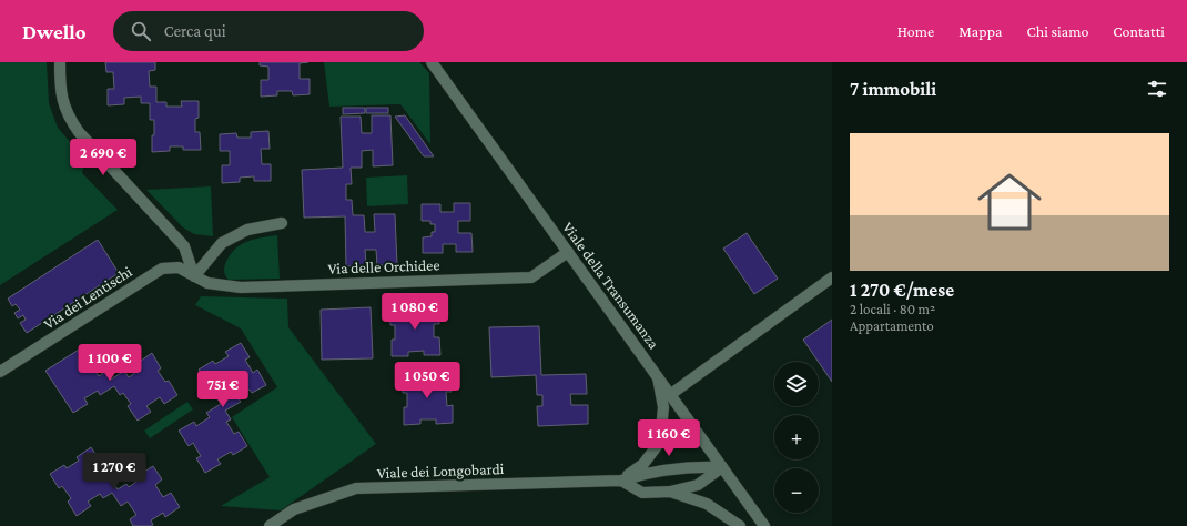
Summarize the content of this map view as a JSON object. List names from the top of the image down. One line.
{"streets":{"street":["Via delle Orchidee","Viale della Transumanza","Via dei Lentischi","Viale dei Longobardi"]},"crossings":[["Via delle Orchidee","Viale della Transumanza"],["Via delle Orchidee","Via dei Lentischi"],["Viale della Transumanza","Viale dei Longobardi"]],"page":{"header":"Dwello","search":"Cerca qui","nav":["Home","Mappa","Chi siamo","Contatti"],"heading":"7 immobili","list":[{"name":"1 270 €/mese","note":"2 locali · 80 m² · Appartamento"}],"price":["2 690 €","1 080 €","1 100 €","1 050 €","751 €","1 160 €","1 270 €"],"map_buttons":["+","−"]}}
